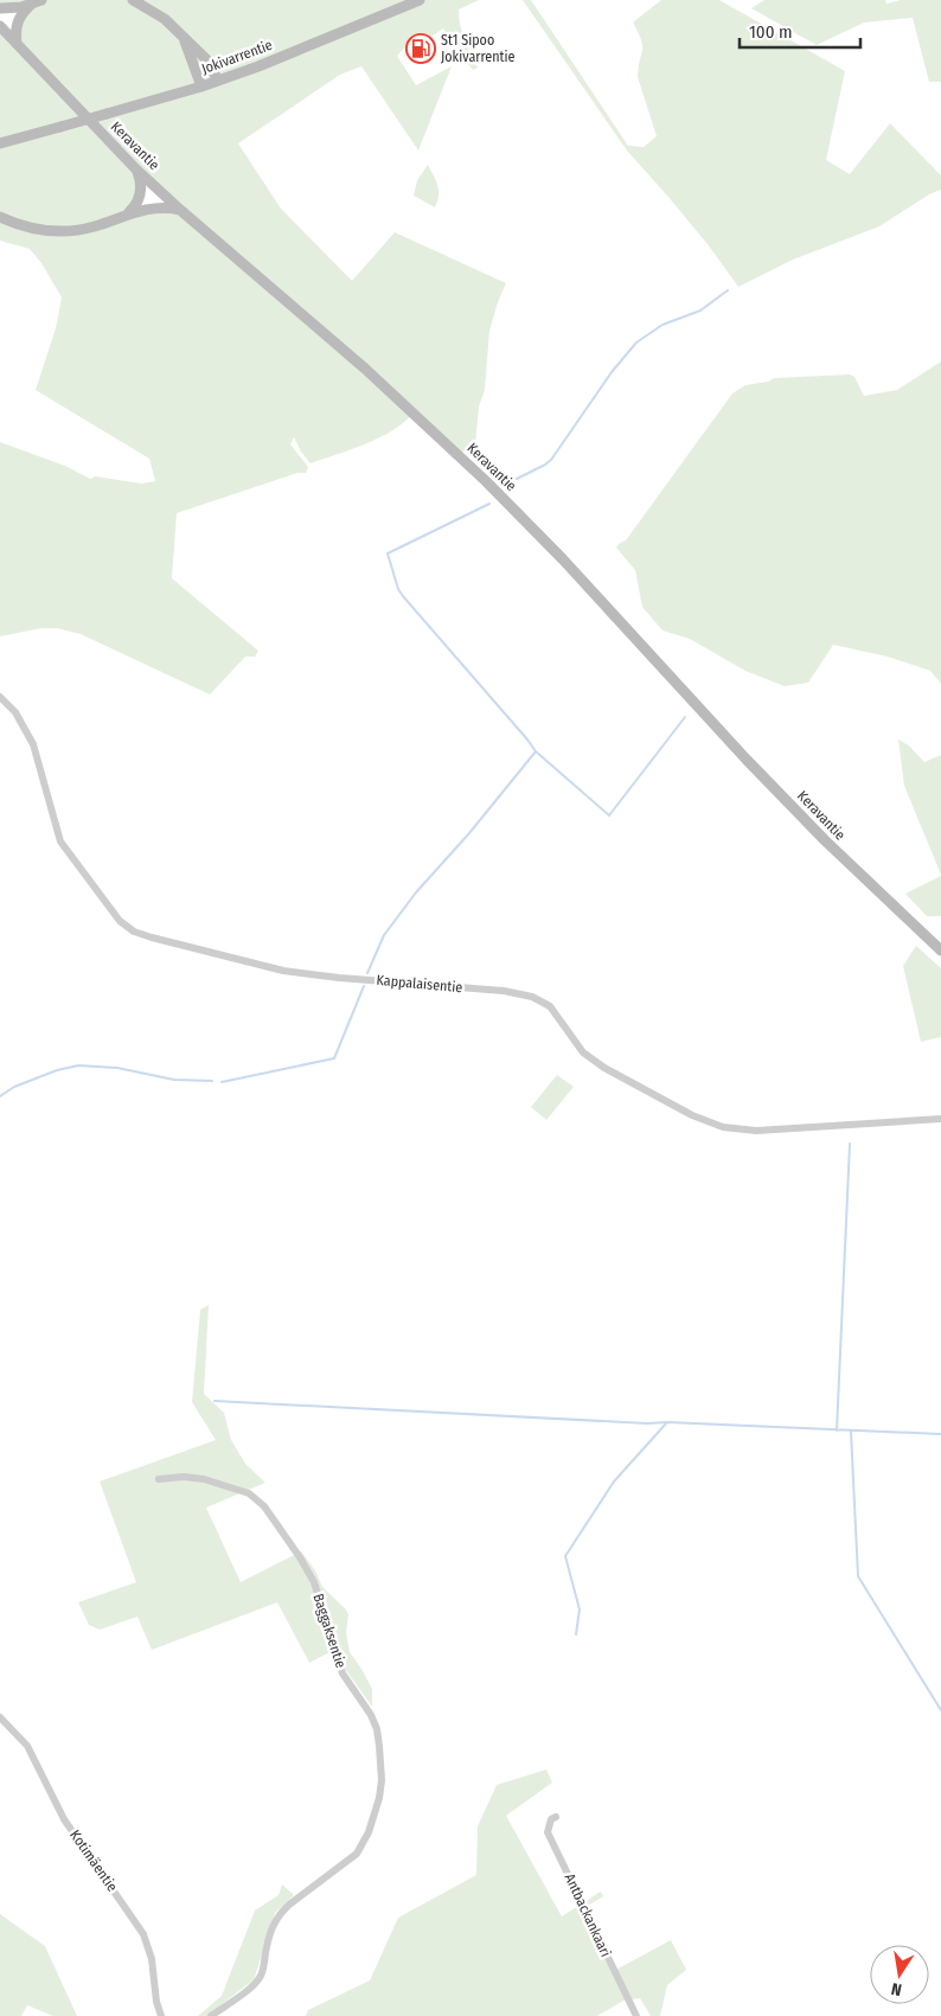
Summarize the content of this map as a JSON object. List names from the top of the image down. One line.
{"streets":{"main road":["Jokivarrentie","Keravantie"],"street":["Kappalaisentie","Baggaksentie","Kotimäentie","Antbackankaari"]},"places":{"fuel station":["St1 Sipoo Jokivarrentie"]},"scale_bar":"100 m","north":"bottom"}
